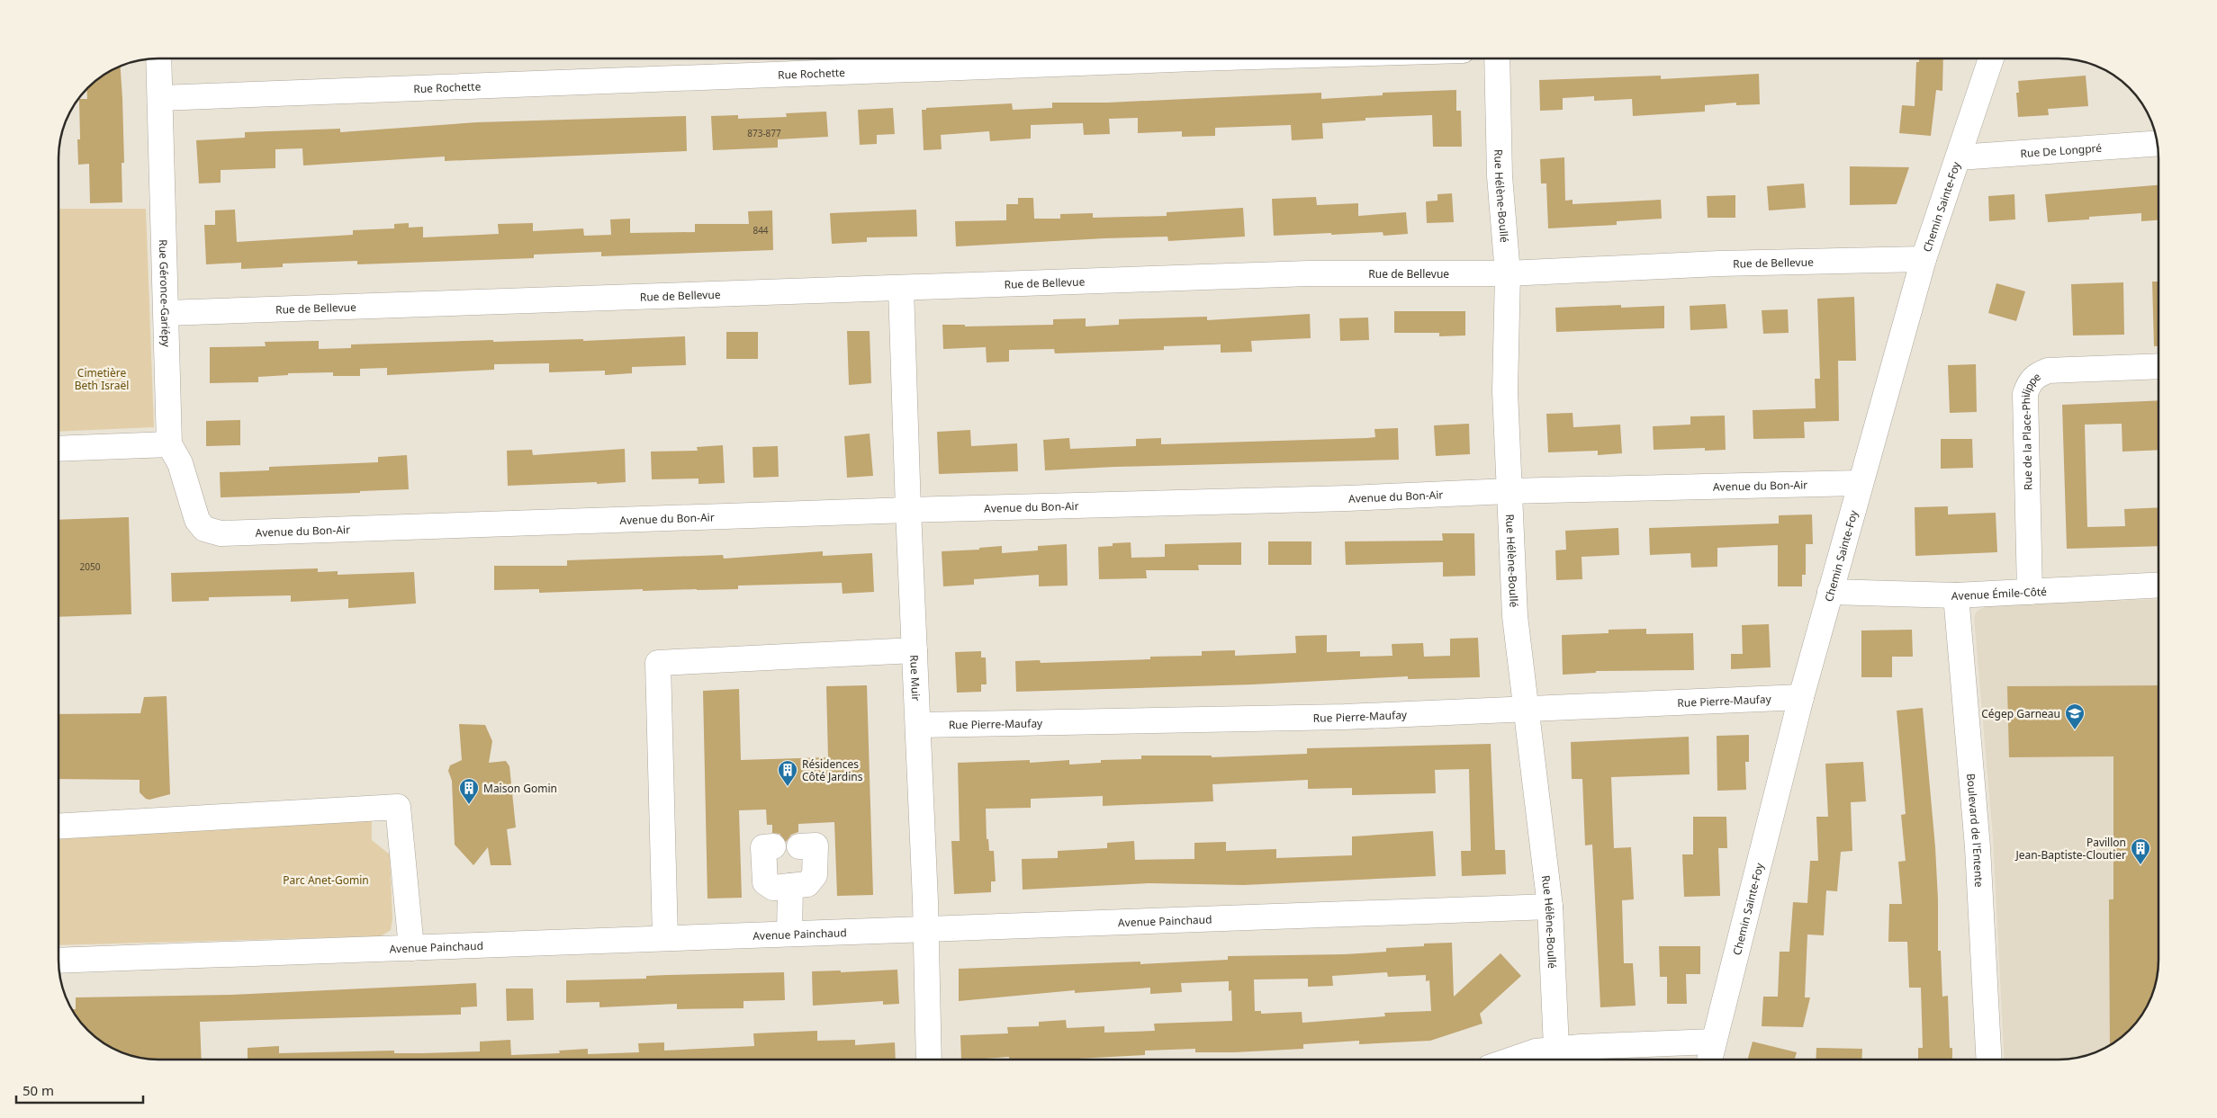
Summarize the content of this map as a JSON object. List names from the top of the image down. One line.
{"streets":{"street":["Rue Rochette","Rue De Longpré","Rue Hélène-Boullé","Chemin Sainte-Foy","Rue de Bellevue","Rue Géronce-Gariépy","Rue de la Place-Philippe","Avenue du Bon-Air","Avenue Émile-Côté","Rue Muir","Rue Pierre-Maufay","Boulevard de l'Entente","Avenue Painchaud"]},"crossings":[["Rue Rochette","Rue Géronce-Gariépy"],["Rue De Longpré","Chemin Sainte-Foy"],["Rue Hélène-Boullé","Rue de Bellevue"],["Rue Hélène-Boullé","Avenue du Bon-Air"],["Rue Hélène-Boullé","Rue Pierre-Maufay"],["Rue Hélène-Boullé","Avenue Painchaud"],["Chemin Sainte-Foy","Rue de Bellevue"],["Chemin Sainte-Foy","Avenue du Bon-Air"],["Chemin Sainte-Foy","Avenue Émile-Côté"],["Chemin Sainte-Foy","Rue Pierre-Maufay"],["Rue de Bellevue","Rue Géronce-Gariépy"],["Rue de Bellevue","Rue Muir"],["Rue Géronce-Gariépy","Avenue du Bon-Air"],["Rue de la Place-Philippe","Avenue Émile-Côté"],["Avenue du Bon-Air","Rue Muir"],["Avenue Émile-Côté","Boulevard de l'Entente"],["Rue Muir","Rue Pierre-Maufay"],["Rue Muir","Avenue Painchaud"]],"parks":["Cimetière Beth Israël","Parc Anet-Gomin"],"places":{"school or university":["Cégep Garneau"],"building":["Résidences Côté Jardins","Maison Gomin","Pavillon Jean-Baptiste-Cloutier"]},"house_numbers":["873-877","844","2050"],"scale_bar":"50 m"}
